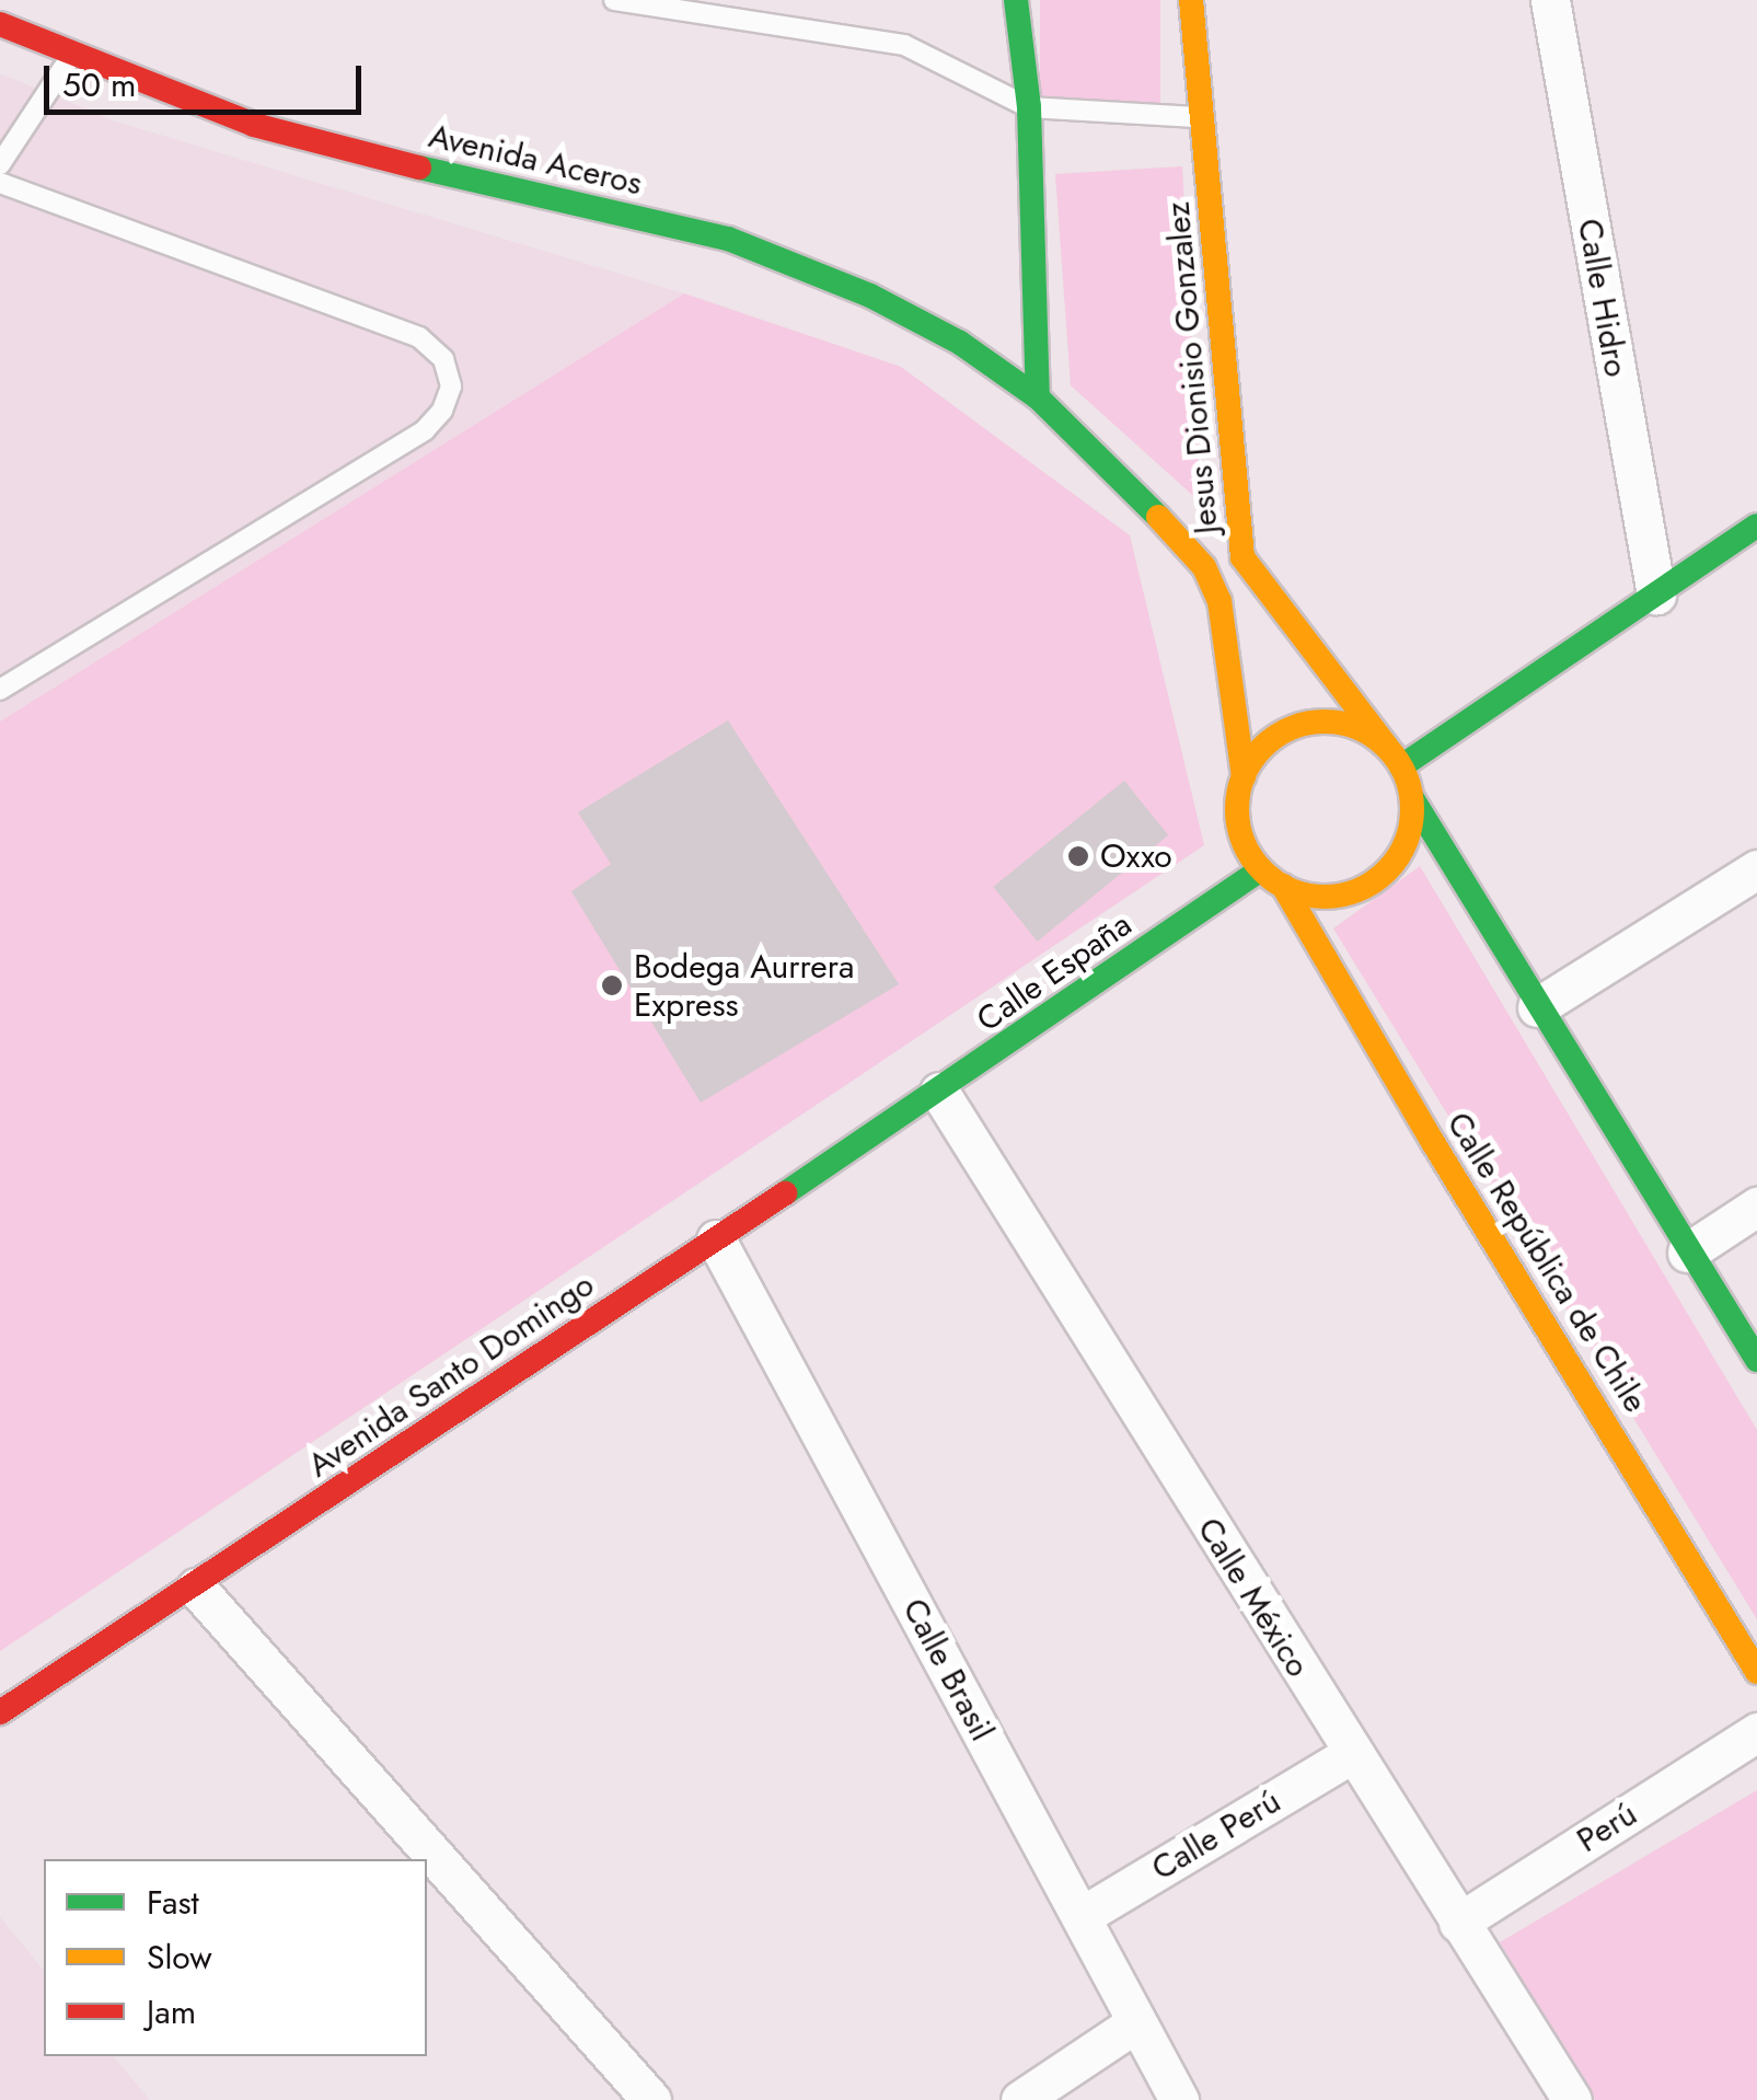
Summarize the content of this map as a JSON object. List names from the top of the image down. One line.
{"streets":{"street":["Avenida Aceros","Calle Hidro","Jesus Dionisio Gonzalez","Calle España","Calle República de Chile","Avenida Santo Domingo","Calle México","Calle Brasil","Perú","Calle Perú"]},"crossings":[["Jesus Dionisio Gonzalez","Calle España"],["Jesus Dionisio Gonzalez","Calle República de Chile"],["Calle España","Calle República de Chile"],["Calle España","Avenida Santo Domingo"],["Calle España","Calle México"],["Avenida Santo Domingo","Calle México"],["Avenida Santo Domingo","Calle Brasil"],["Calle México","Perú"],["Calle México","Calle Perú"],["Calle Brasil","Calle Perú"]],"places":["Oxxo","Bodega Aurrera Express"],"legend":["Fast","Slow","Jam"],"scale_bar":"50 m"}
